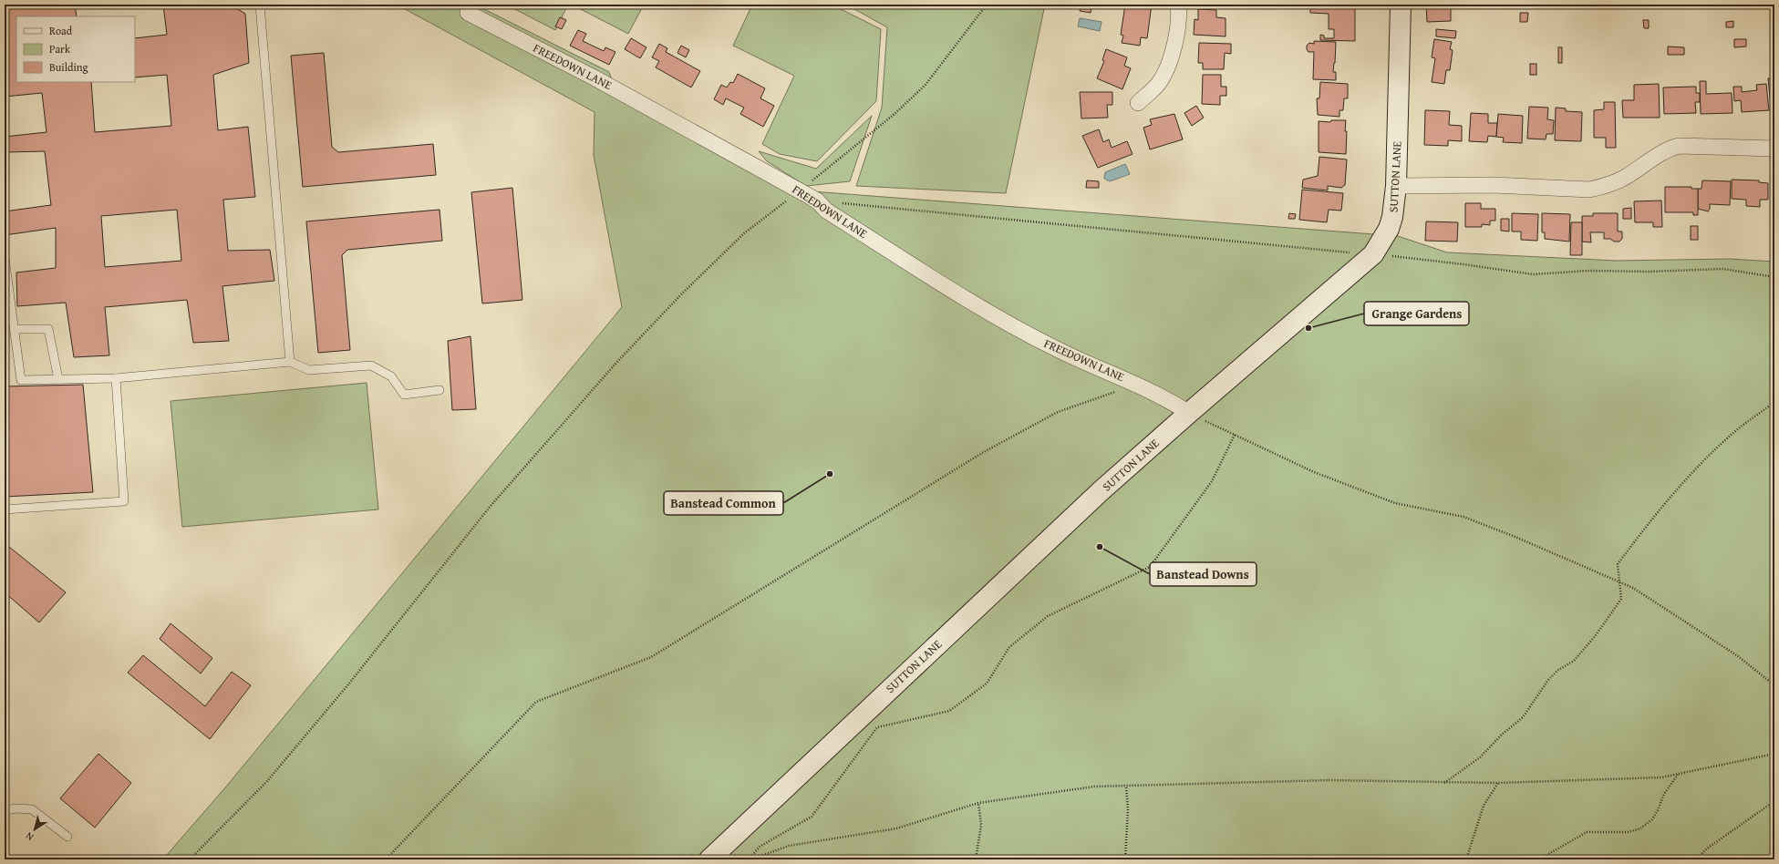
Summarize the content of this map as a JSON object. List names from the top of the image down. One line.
{"streets":{"main road":["SUTTON LANE"],"street":["FREEDOWN LANE"]},"crossings":[["FREEDOWN LANE","SUTTON LANE"]],"places":["Grange Gardens","Banstead Common","Banstead Downs"],"legend":["Road","Park","Building"],"north":"bottom left"}
